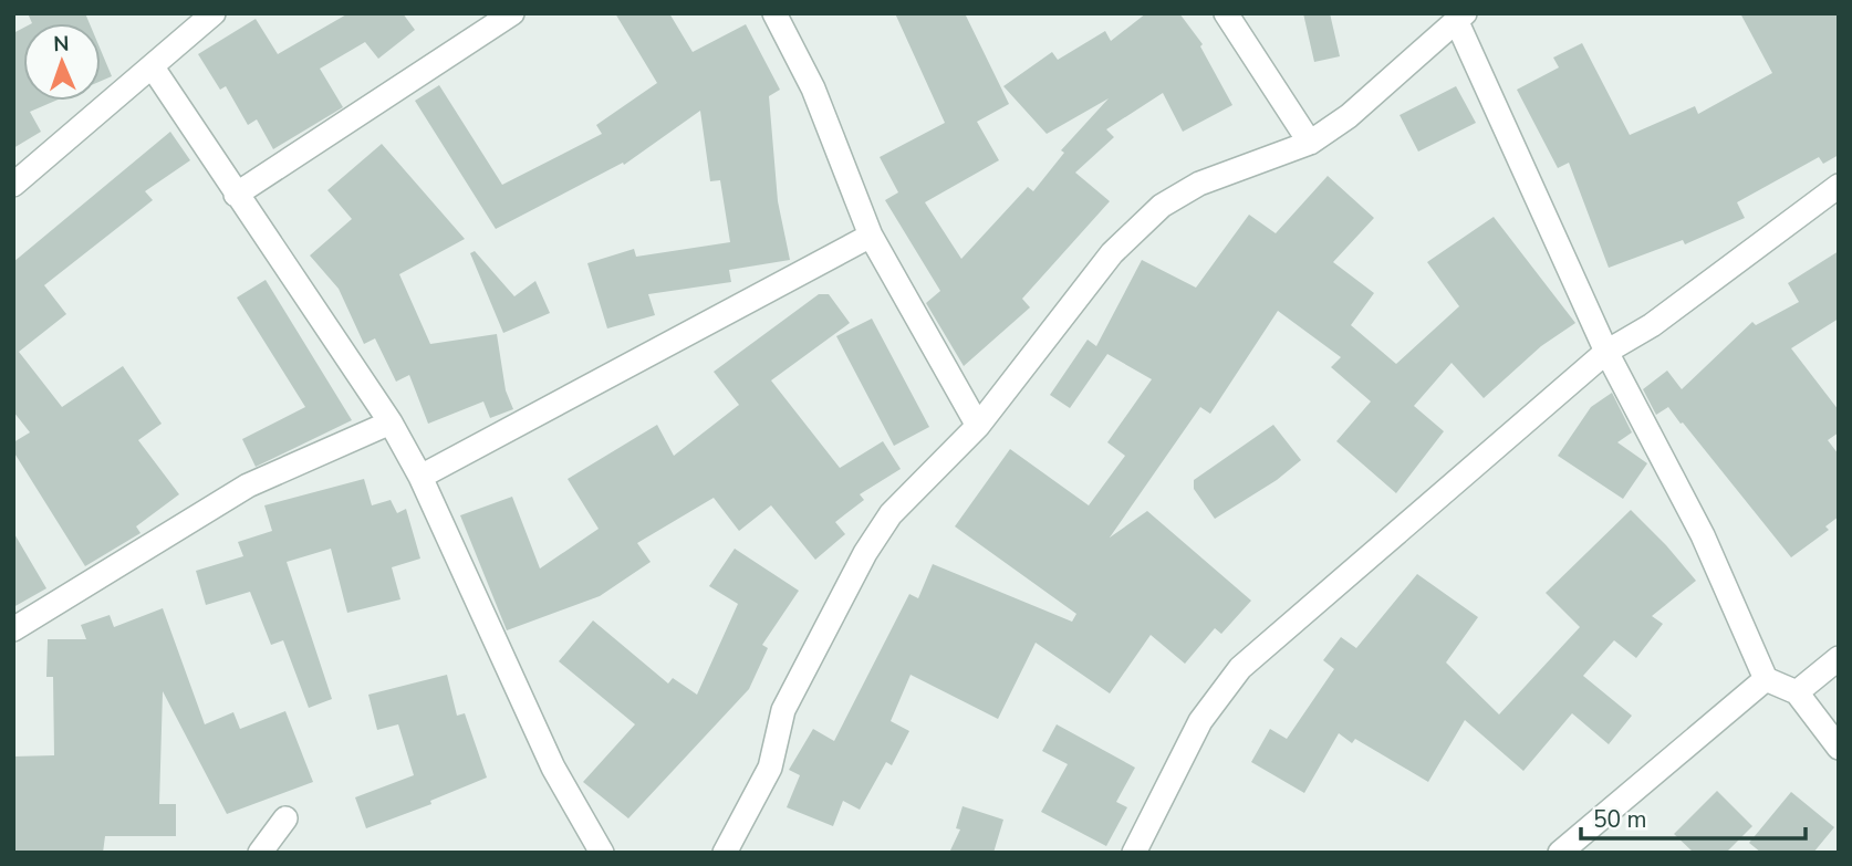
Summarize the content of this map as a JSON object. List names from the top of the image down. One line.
{"scale_bar":"50 m","north":"top"}
